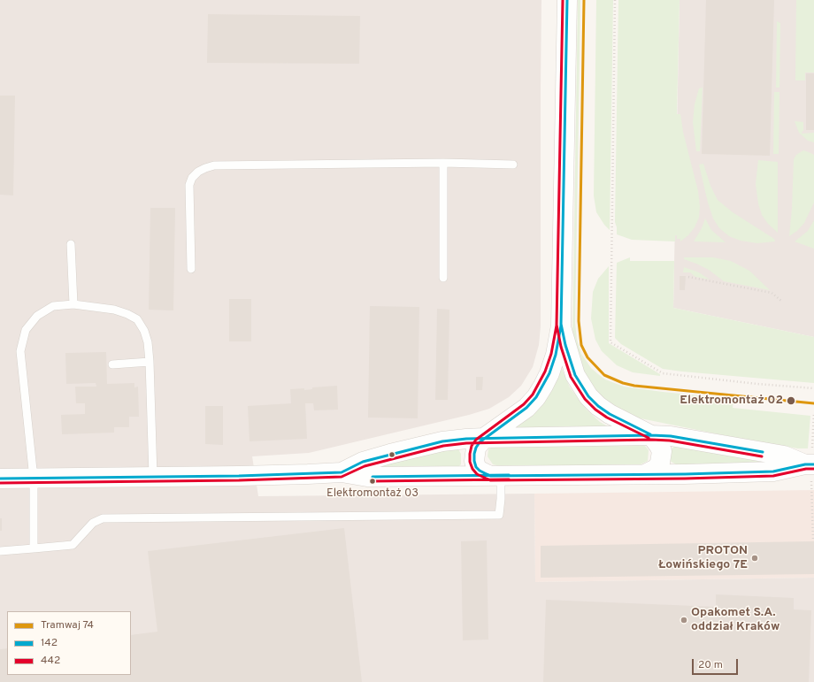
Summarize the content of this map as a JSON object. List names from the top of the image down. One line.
{"places":["Elektromontaż 02","Elektromontaż 03","PROTON Łowińskiego 7E","Opakomet S.A. oddział Kraków"],"lines":["tram line 74","transit line 142","transit line 442"],"legend":["Tramwaj 74","142","442"],"scale_bar":"20 m"}
